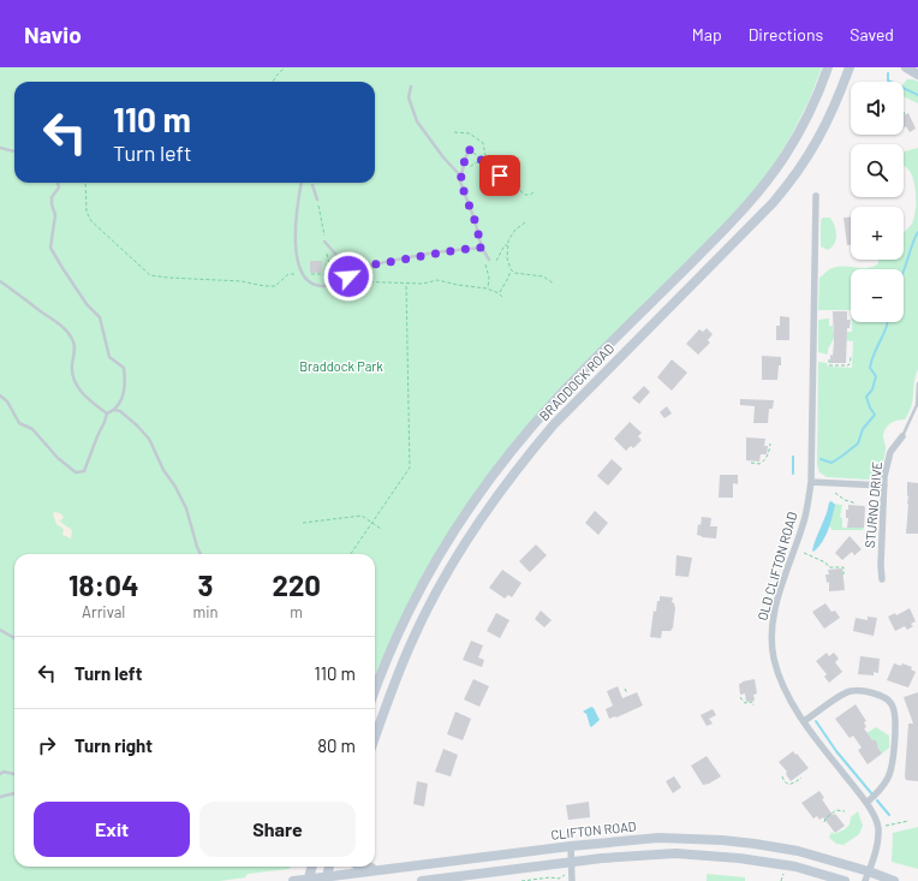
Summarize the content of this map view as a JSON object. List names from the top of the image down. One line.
{"streets":{"main road":["BRADDOCK ROAD","CLIFTON ROAD"],"street":["STURNO DRIVE","OLD CLIFTON ROAD"]},"crossings":[["OLD CLIFTON ROAD","CLIFTON ROAD"]],"parks":["Braddock Park"],"page":{"header":"Navio","nav":["Map","Directions","Saved"],"map_buttons":["+","−"],"turn":["110 m","Turn left"],"eta":["18:04","Arrival","3","min","220","m"],"list":[{"name":"Turn left","value":"110 m"},{"name":"Turn right","value":"80 m"}],"buttons":["Exit","Share"]}}
